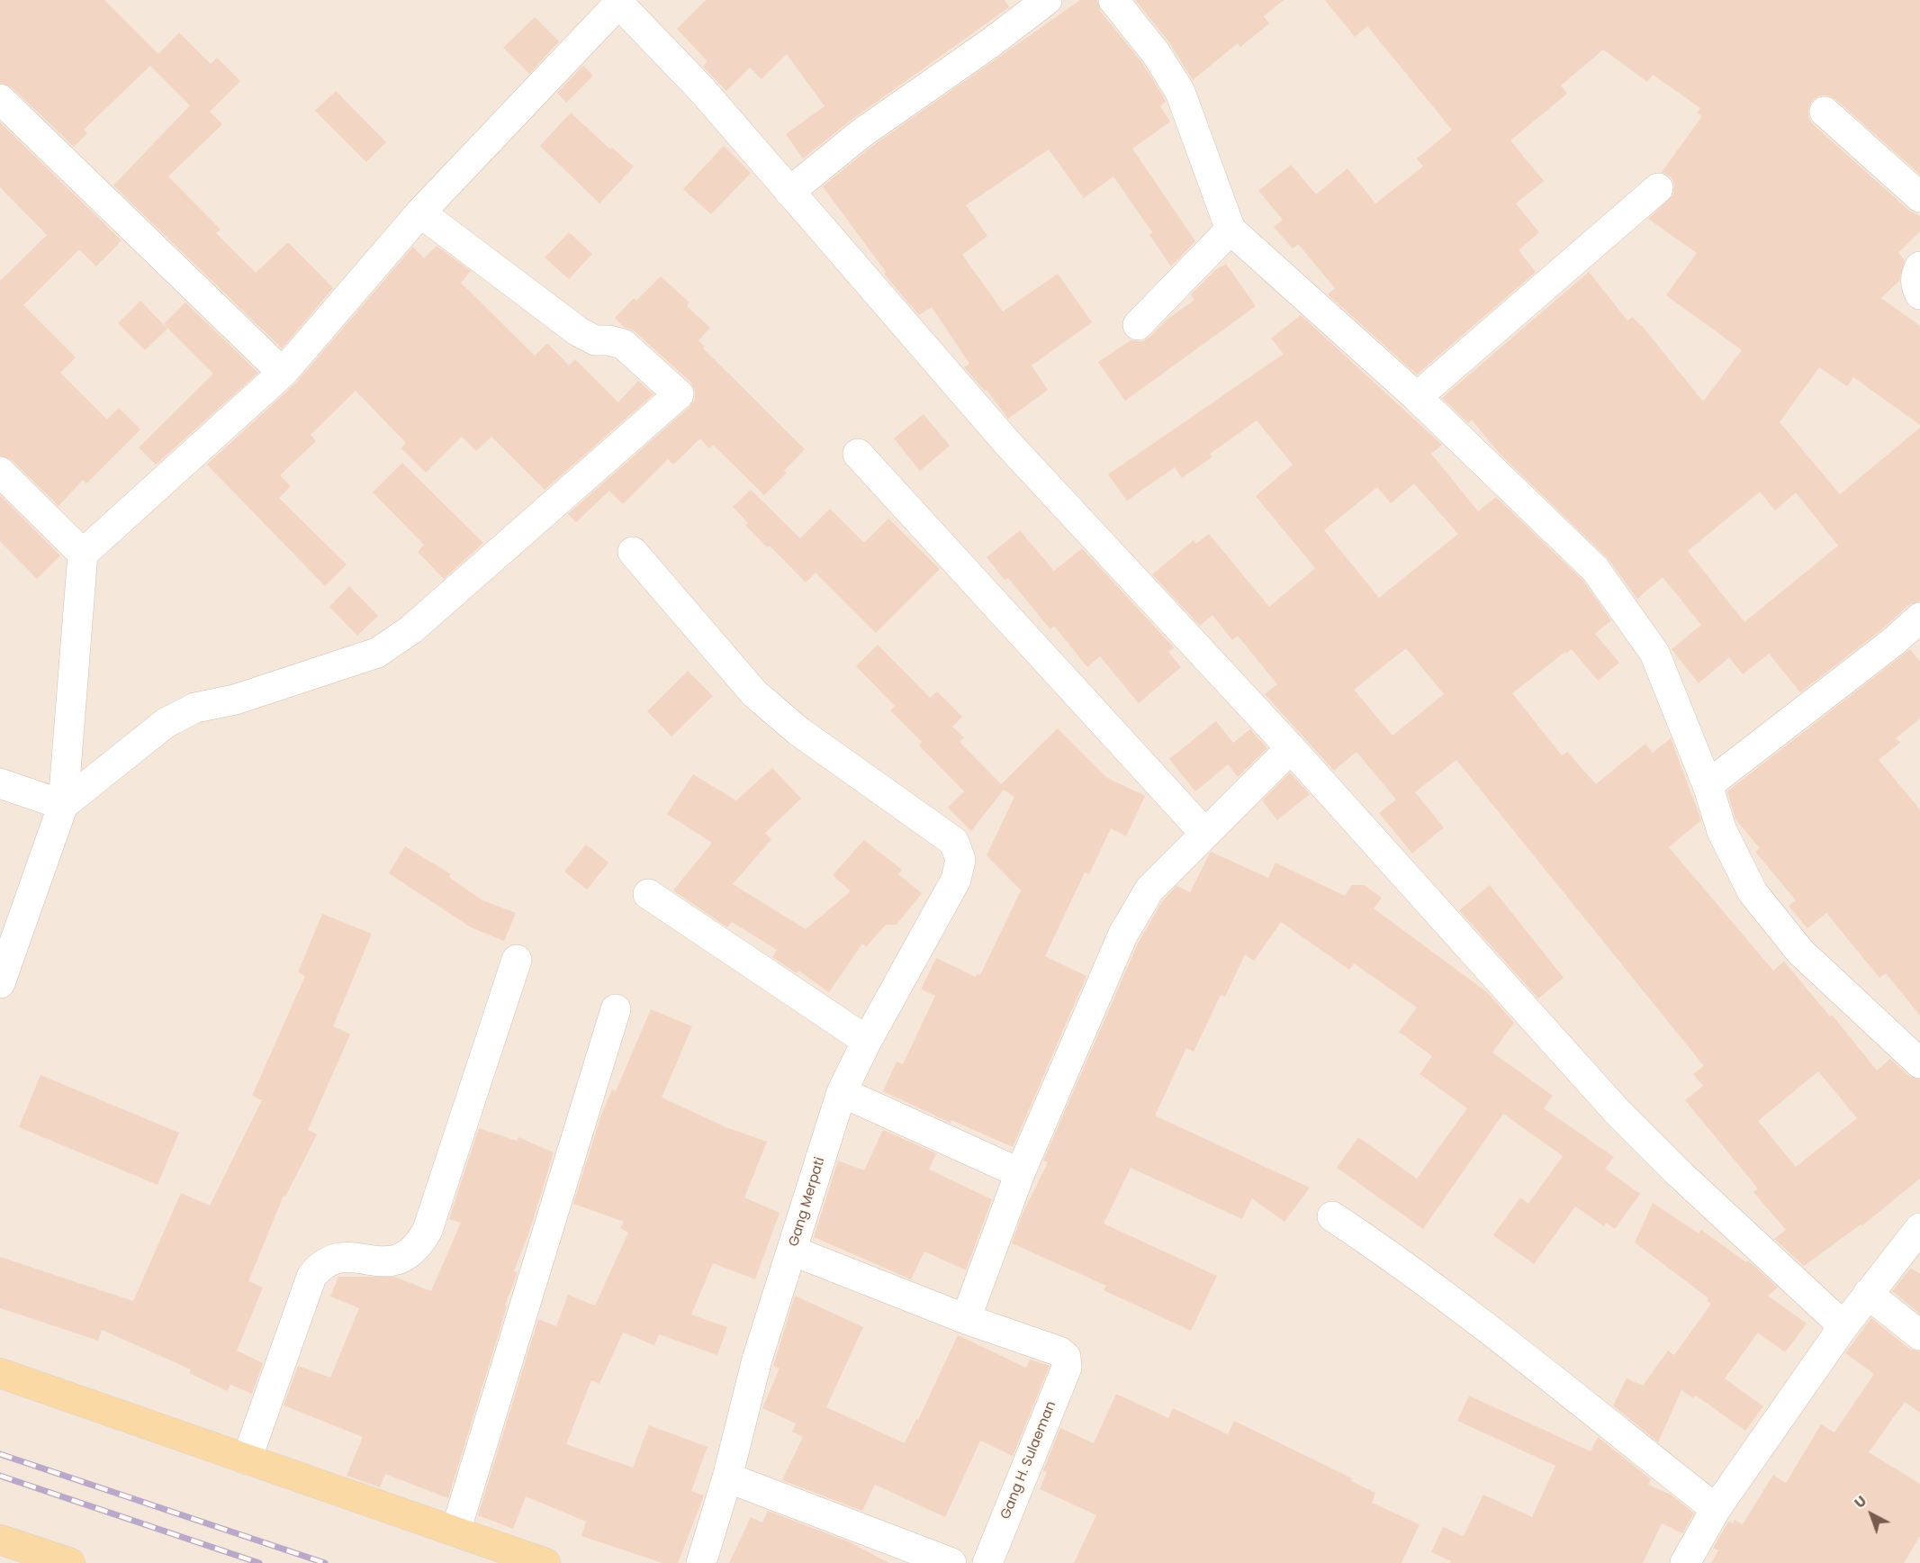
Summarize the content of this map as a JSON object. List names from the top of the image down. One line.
{"streets":{"street":["Gang Merpati","Gang H. Sulaeman"]},"north":"top left"}
